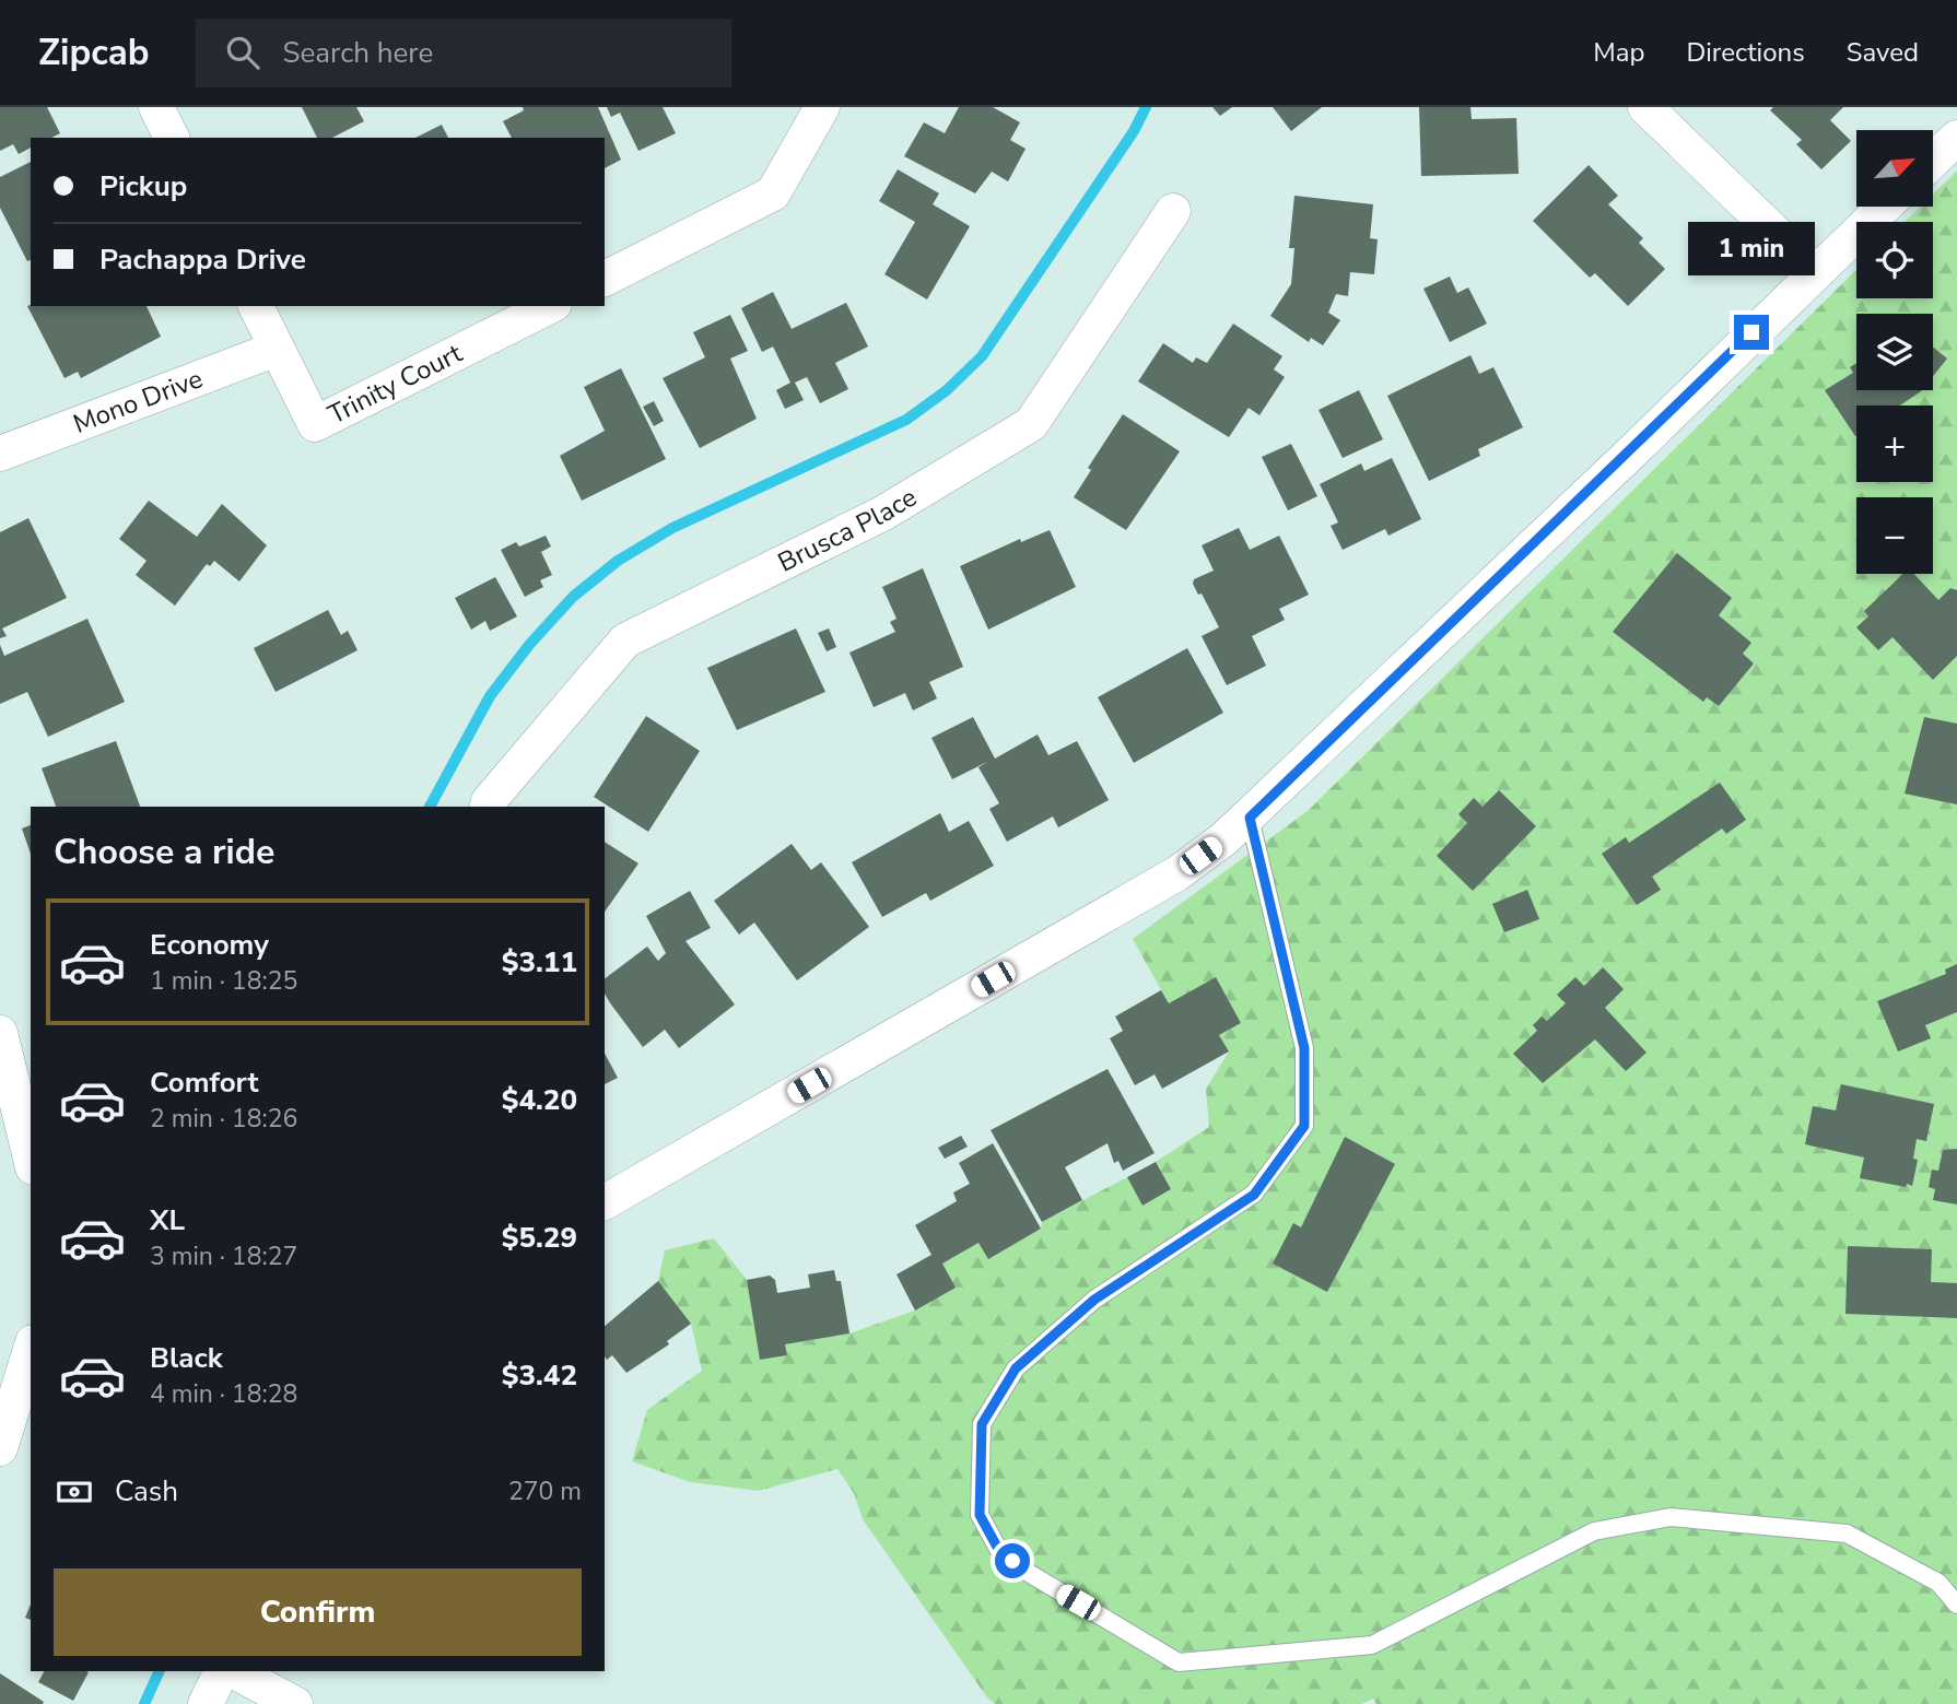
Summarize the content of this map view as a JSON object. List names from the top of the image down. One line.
{"streets":{"street":["Trinity Court","Mono Drive","Brusca Place"]},"crossings":[["Trinity Court","Mono Drive"]],"north":"top right","page":{"header":"Zipcab","search":"Search here","nav":["Map","Directions","Saved"],"map_buttons":["+","−"],"banner":["Pickup","Pachappa Drive"],"bubble":"1 min","heading":"Choose a ride","list":[{"name":"Economy","note":"1 min · 18:25","value":"$3.11"},{"name":"Comfort","note":"2 min · 18:26","value":"$4.20"},{"name":"XL","note":"3 min · 18:27","value":"$5.29"},{"name":"Black","note":"4 min · 18:28","value":"$3.42"}],"pay":["Cash","270 m"],"buttons":"Confirm"}}
